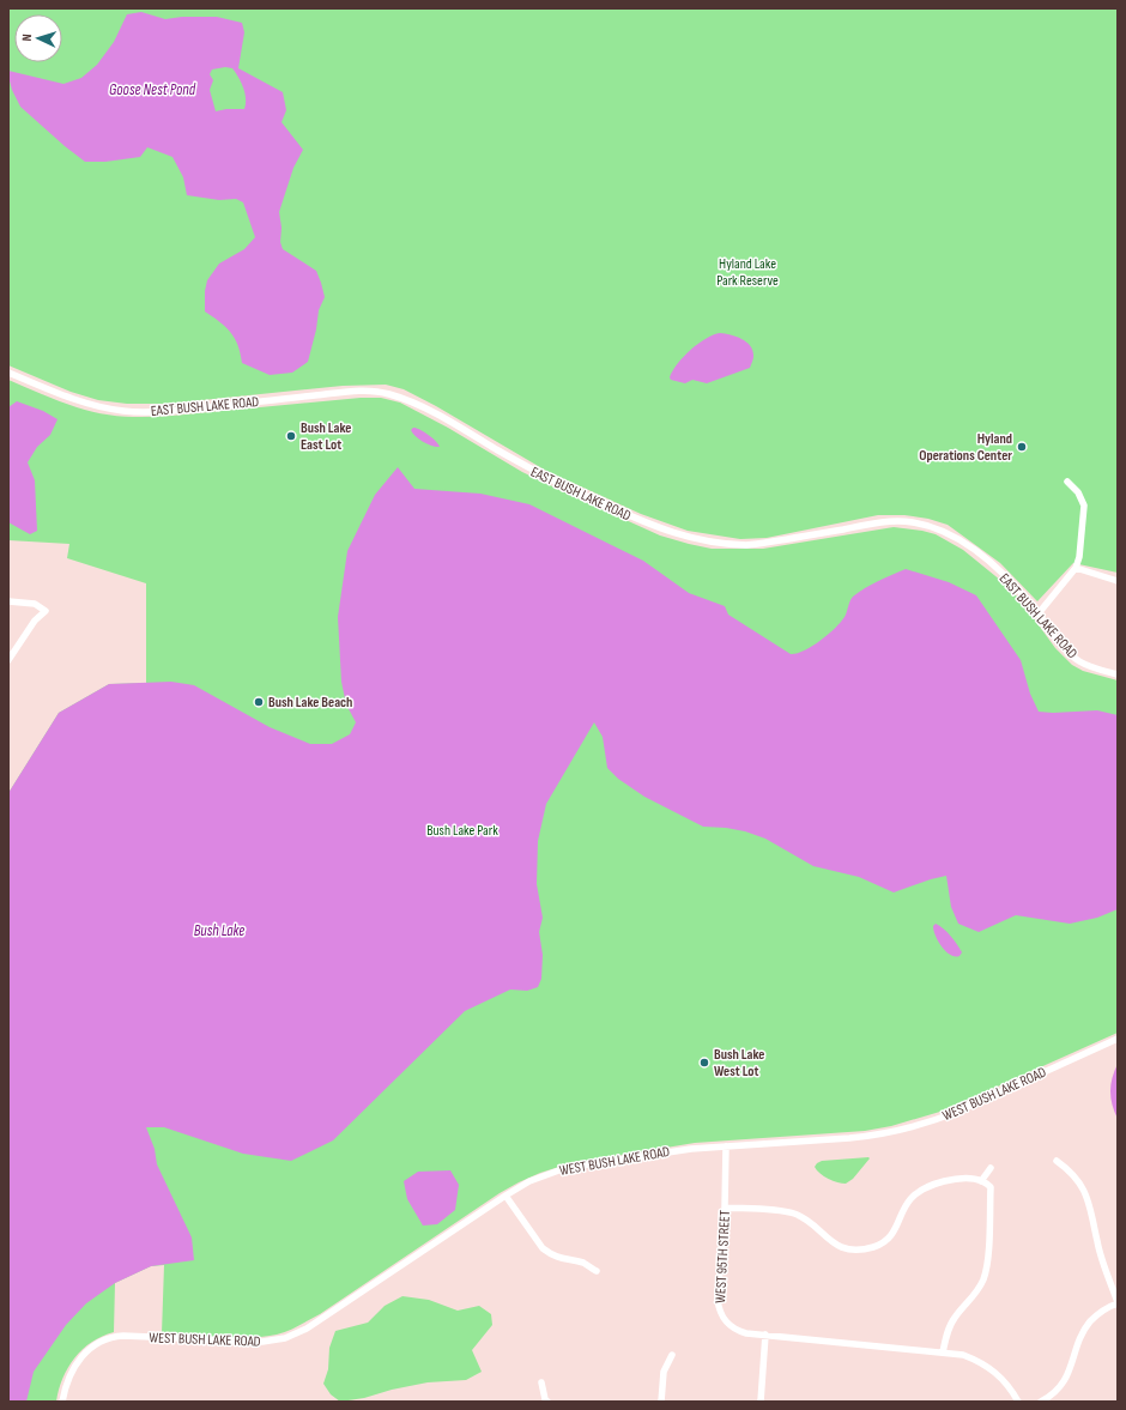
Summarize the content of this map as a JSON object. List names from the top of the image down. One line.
{"streets":{"street":["EAST BUSH LAKE ROAD","WEST BUSH LAKE ROAD","WEST 95TH STREET"]},"crossings":[["WEST BUSH LAKE ROAD","WEST 95TH STREET"]],"water":["Goose Nest Pond","Bush Lake"],"parks":["Hyland Lake Park Reserve","Bush Lake Park"],"places":["Bush Lake East Lot","Hyland Operations Center","Bush Lake Beach","Bush Lake West Lot"],"north":"left"}
